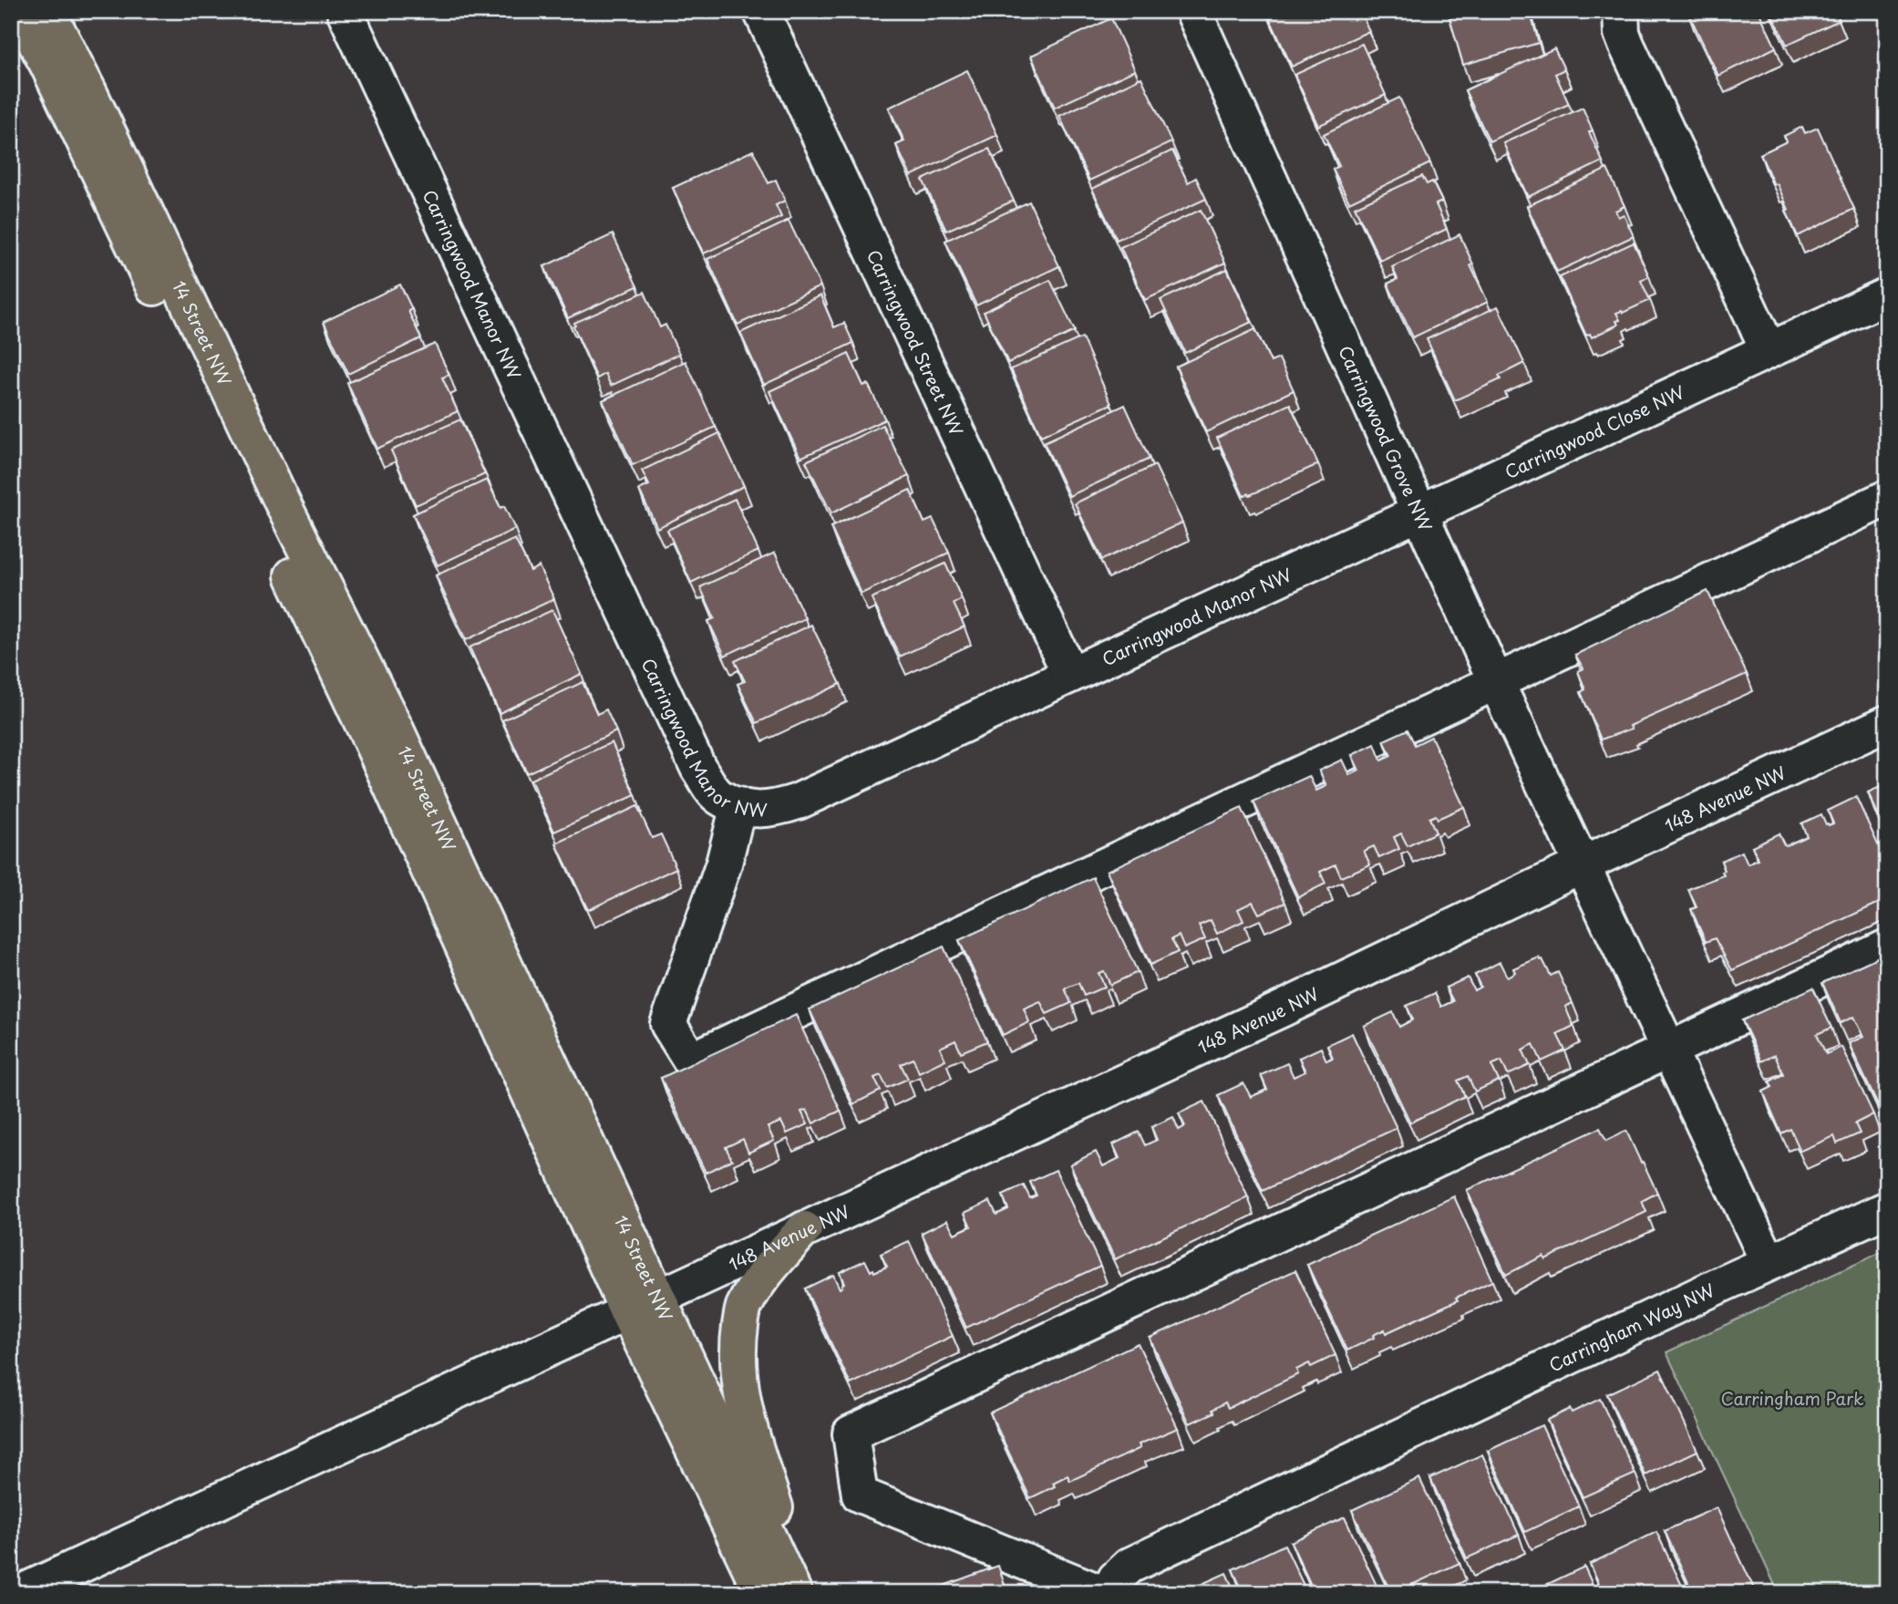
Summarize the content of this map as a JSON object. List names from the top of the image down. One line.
{"streets":{"main road":["14 Street NW"],"street":["Carringwood Manor NW","Carringwood Street NW","Carringwood Close NW","Carringwood Grove NW","148 Avenue NW","Carringham Way NW"]},"crossings":[["Carringwood Manor NW","Carringwood Street NW"],["Carringwood Manor NW","Carringwood Close NW"],["Carringwood Manor NW","Carringwood Grove NW"],["14 Street NW","148 Avenue NW"],["Carringwood Close NW","Carringwood Grove NW"],["Carringwood Grove NW","148 Avenue NW"]],"parks":["Carringham Park"]}
